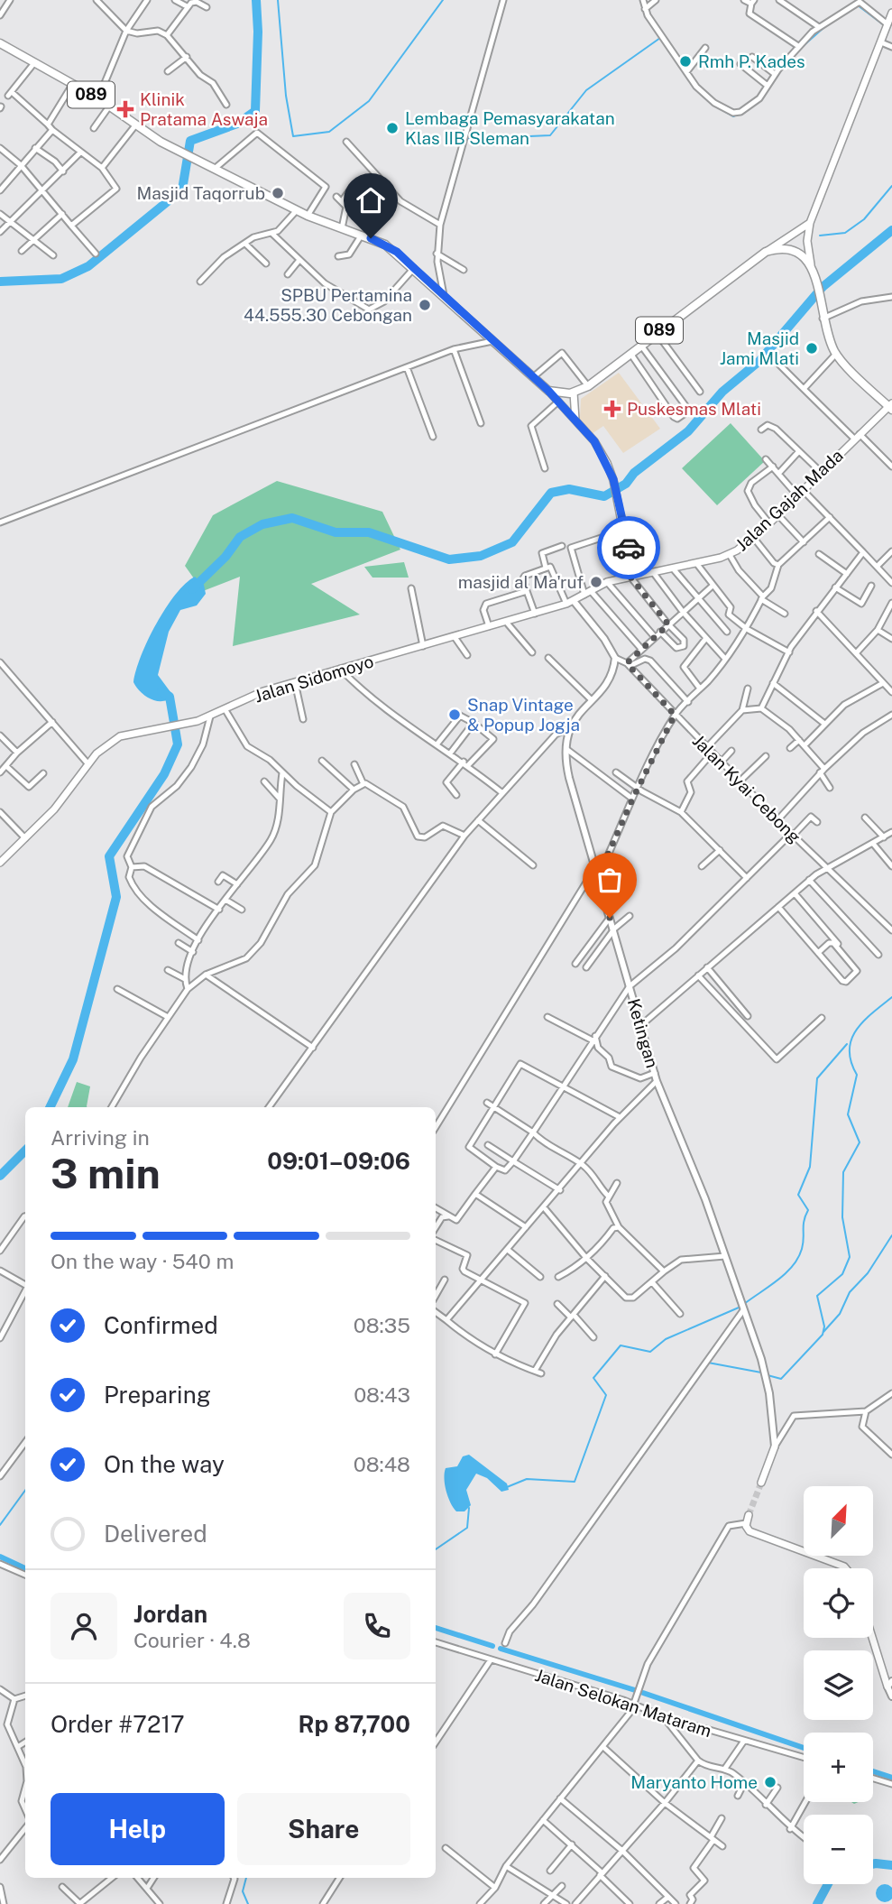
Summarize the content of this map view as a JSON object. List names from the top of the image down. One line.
{"streets":{"main road":["089","Jalan Gajah Mada","Jalan Sidomoyo","Ketingan"],"street":["Jalan Kyai Cebong","Jalan Selokan Mataram"]},"crossings":[["Jalan Gajah Mada","Jalan Sidomoyo"]],"places":{"other":["Rmh P. Kades","Lembaga Pemasyarakatan Klas IIB Sleman","Masjid Taqorrub","SPBU Pertamina 44.555.30 Cebongan","Masjid Jami Mlati","masjid al Ma'ruf","Snap Vintage & Popup Jogja","Maryanto Home"],"health":["Klinik Pratama Aswaja","Puskesmas Mlati"]},"north":"top right","page":{"heading":["3 min","Arriving in","09:01–09:06"],"panel":["Jordan","Courier · 4.8","Order #7217","Rp 87,700"],"bar":"On the way · 540 m","list":[["Confirmed","08:35"],["Preparing","08:43"],["On the way","08:48"],"Delivered"],"map_buttons":["+","−"],"buttons":["Help","Share"]}}
